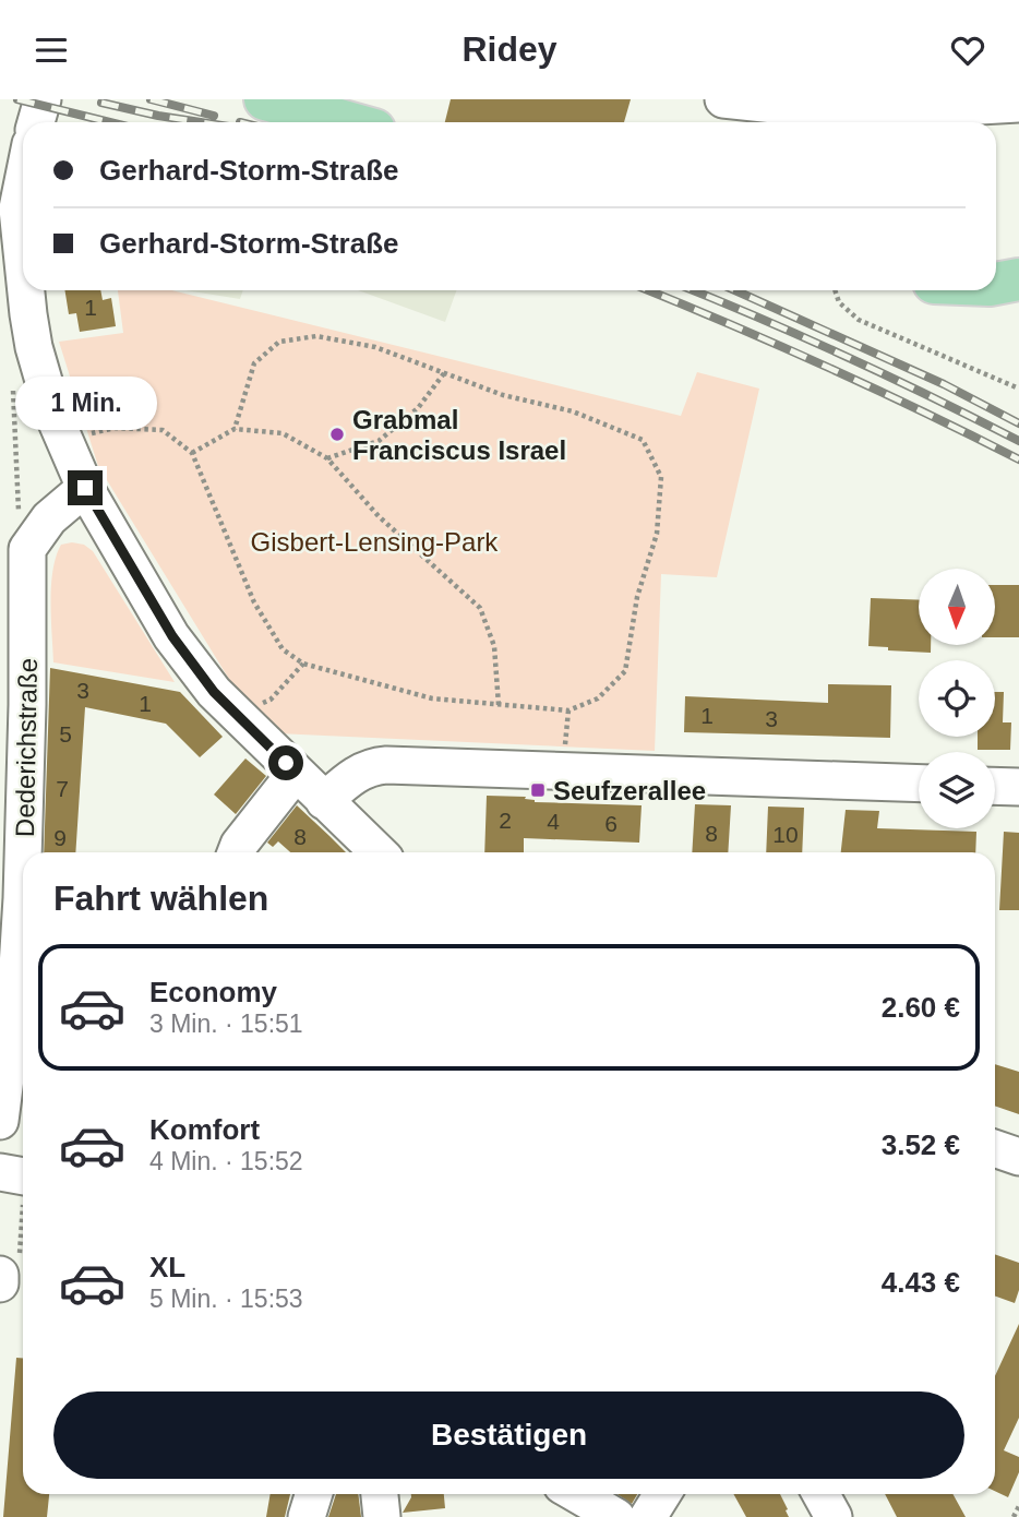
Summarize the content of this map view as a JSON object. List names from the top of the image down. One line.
{"streets":{"street":["Dederichstraße"]},"parks":["Gisbert-Lensing-Park"],"places":{"other":["Grabmal Franciscus Israel"],"transit":["Seufzerallee"]},"house_numbers":["1","3","1","1","3","5","7","2","4","6","8","10","8","9"],"north":"bottom","page":{"header":"Ridey","banner":["Gerhard-Storm-Straße","Gerhard-Storm-Straße"],"bubble":"1 Min.","heading":"Fahrt wählen","list":[{"name":"Economy","note":"3 Min. · 15:51","value":"2.60 €"},{"name":"Komfort","note":"4 Min. · 15:52","value":"3.52 €"},{"name":"XL","note":"5 Min. · 15:53","value":"4.43 €"}],"buttons":"Bestätigen"}}
